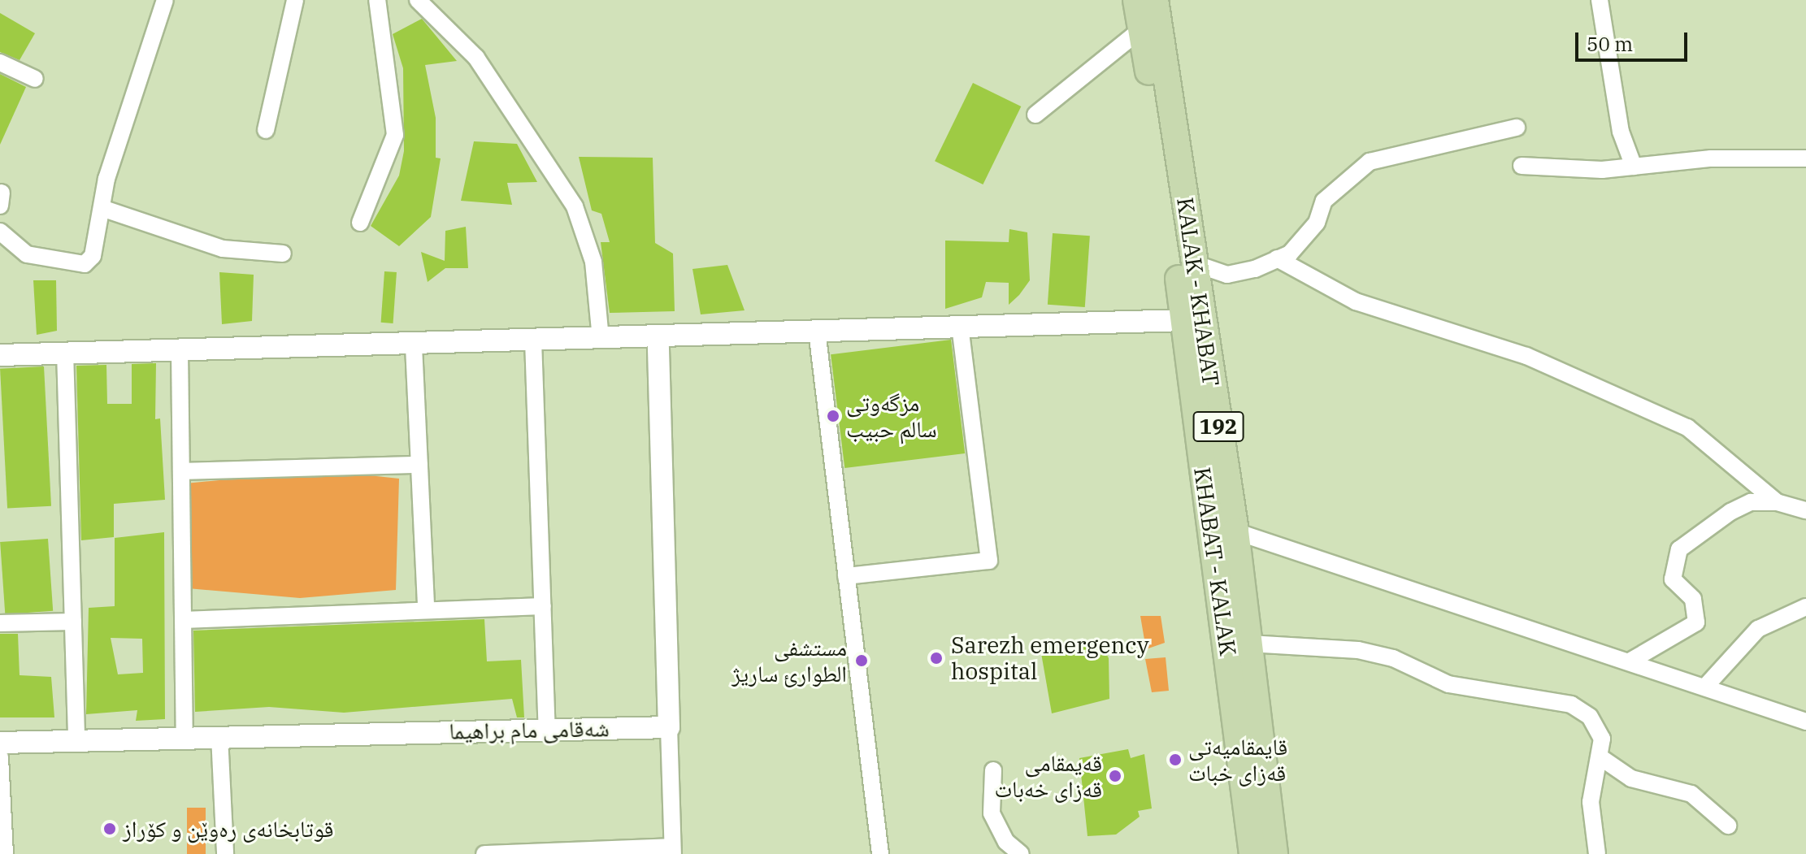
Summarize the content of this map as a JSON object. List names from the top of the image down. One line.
{"streets":{"main road":["KALAK - KHABAT","192","KHABAT - KALAK"],"street":["شەقامی مام براهیما"]},"places":["مزگەوتی سالم حبیب","Sarezh emergency hospital","مستشفى الطوارئ ساريژ","قایمقامیەتى قەزای خبات","قەیمقامی قەزای خەبات","قوتابخانەی رەوێن و کۆراز"],"scale_bar":"50 m"}
